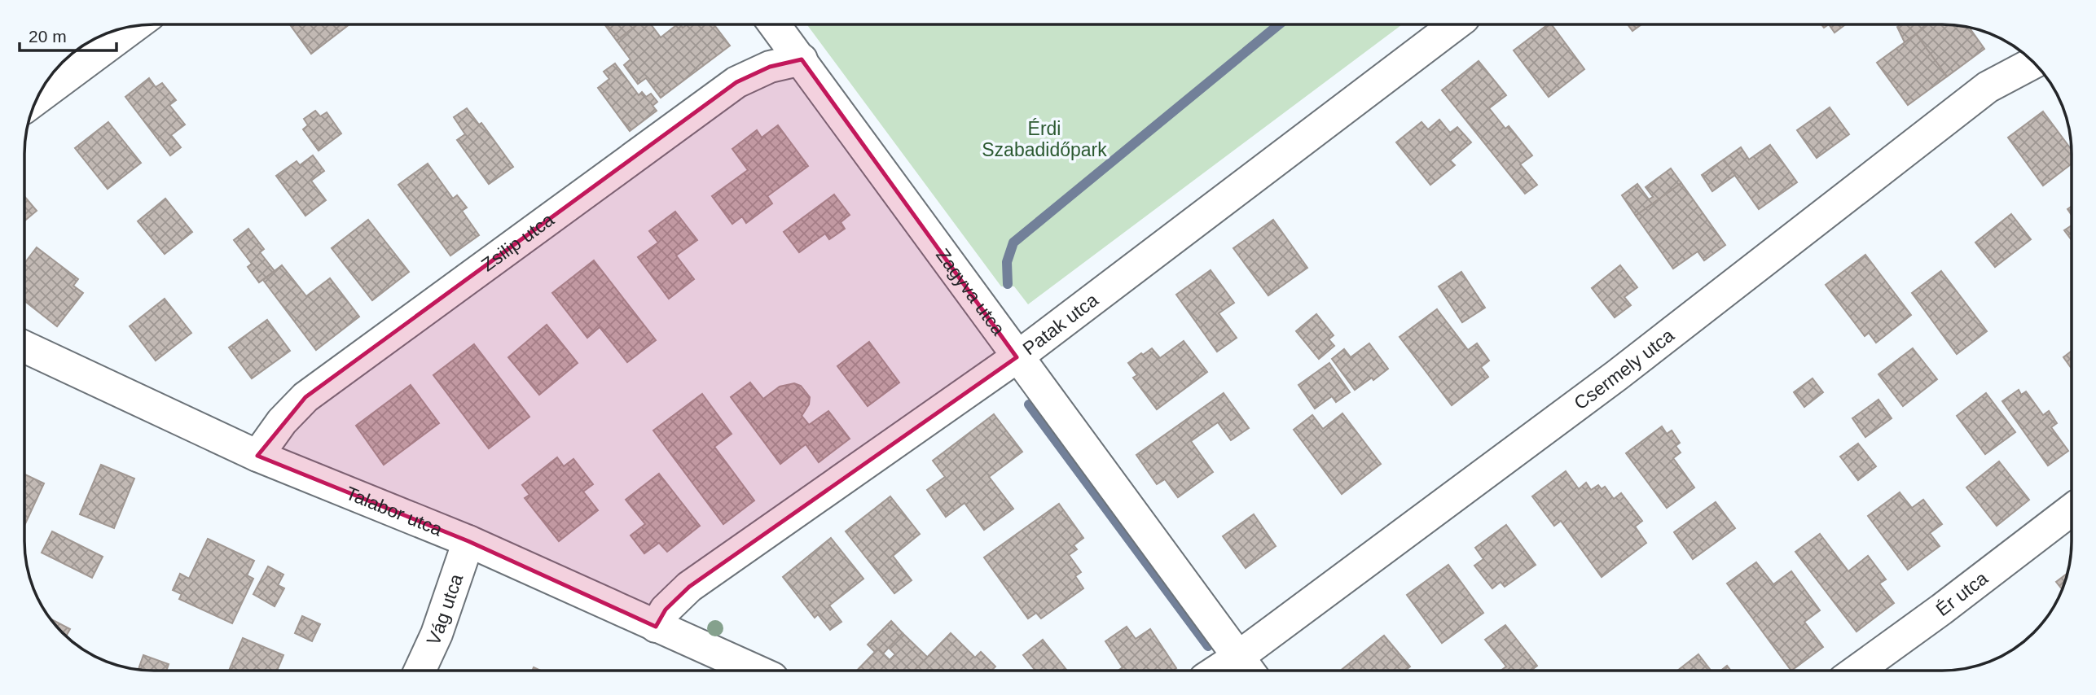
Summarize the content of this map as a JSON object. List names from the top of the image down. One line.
{"streets":{"street":["Zsilip utca","Zagyva utca","Patak utca","Csermely utca","Talabor utca","Ér utca","Vág utca"]},"crossings":[["Zsilip utca","Zagyva utca"],["Zsilip utca","Talabor utca"],["Zagyva utca","Patak utca"],["Zagyva utca","Csermely utca"],["Patak utca","Talabor utca"],["Talabor utca","Vág utca"]],"parks":["Érdi Szabadidőpark"],"scale_bar":"20 m"}
